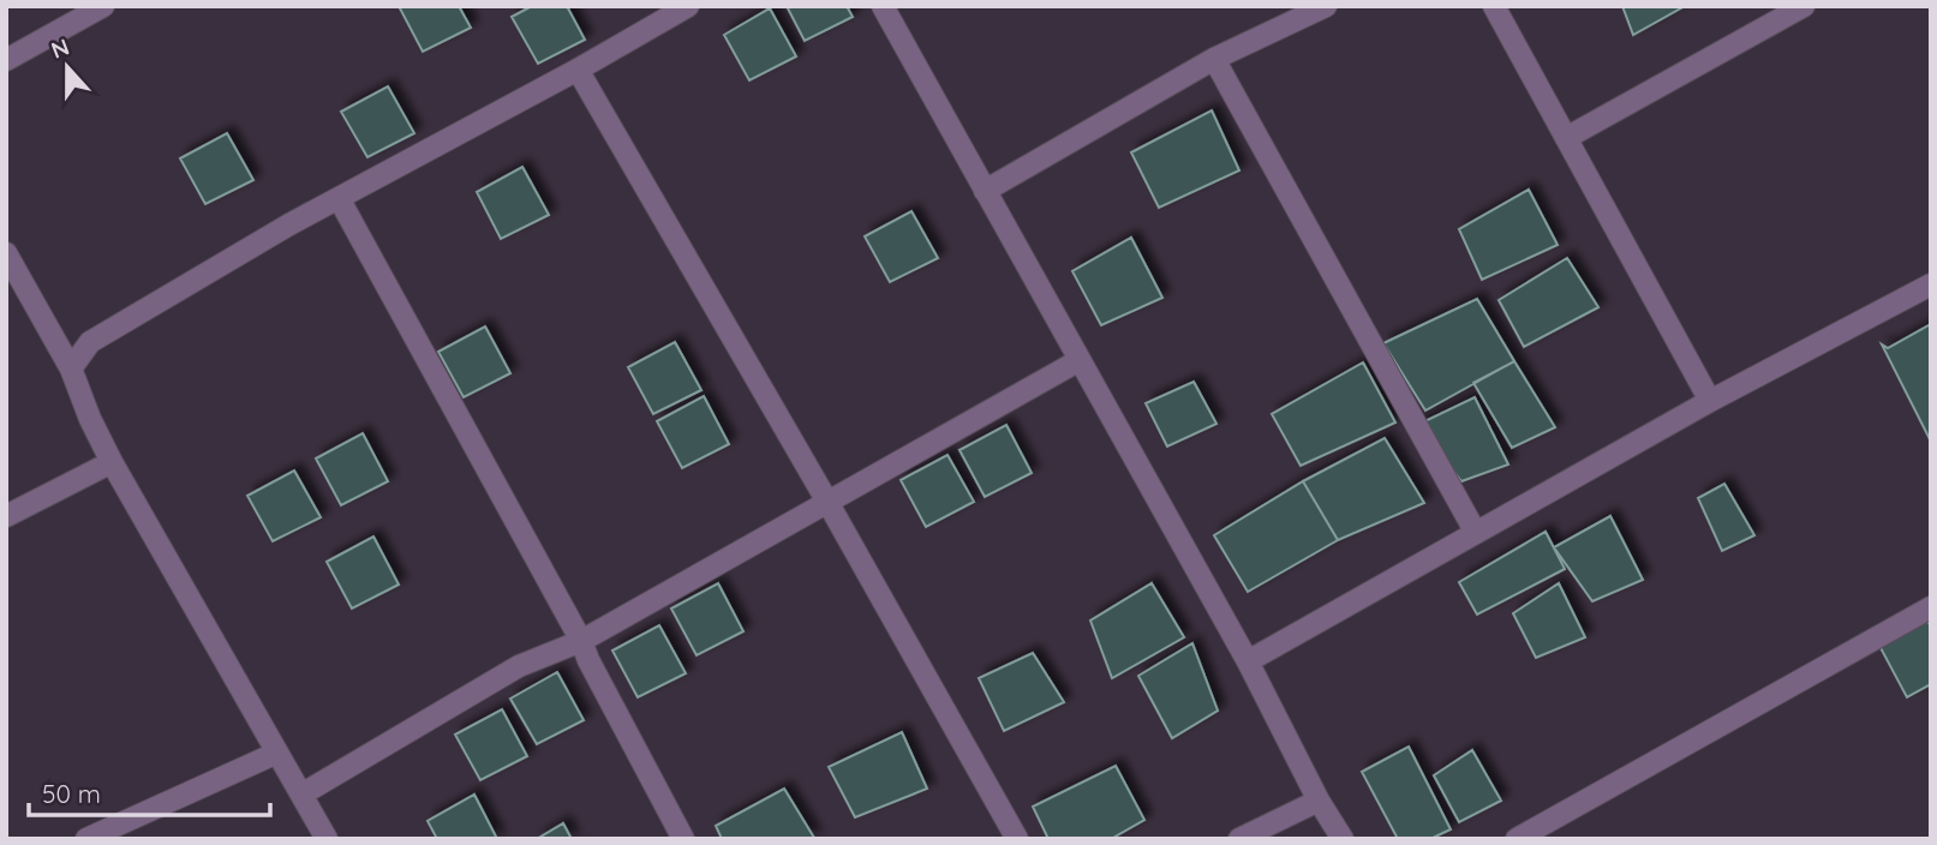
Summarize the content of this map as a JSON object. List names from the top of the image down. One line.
{"scale_bar":"50 m","north":"top"}
